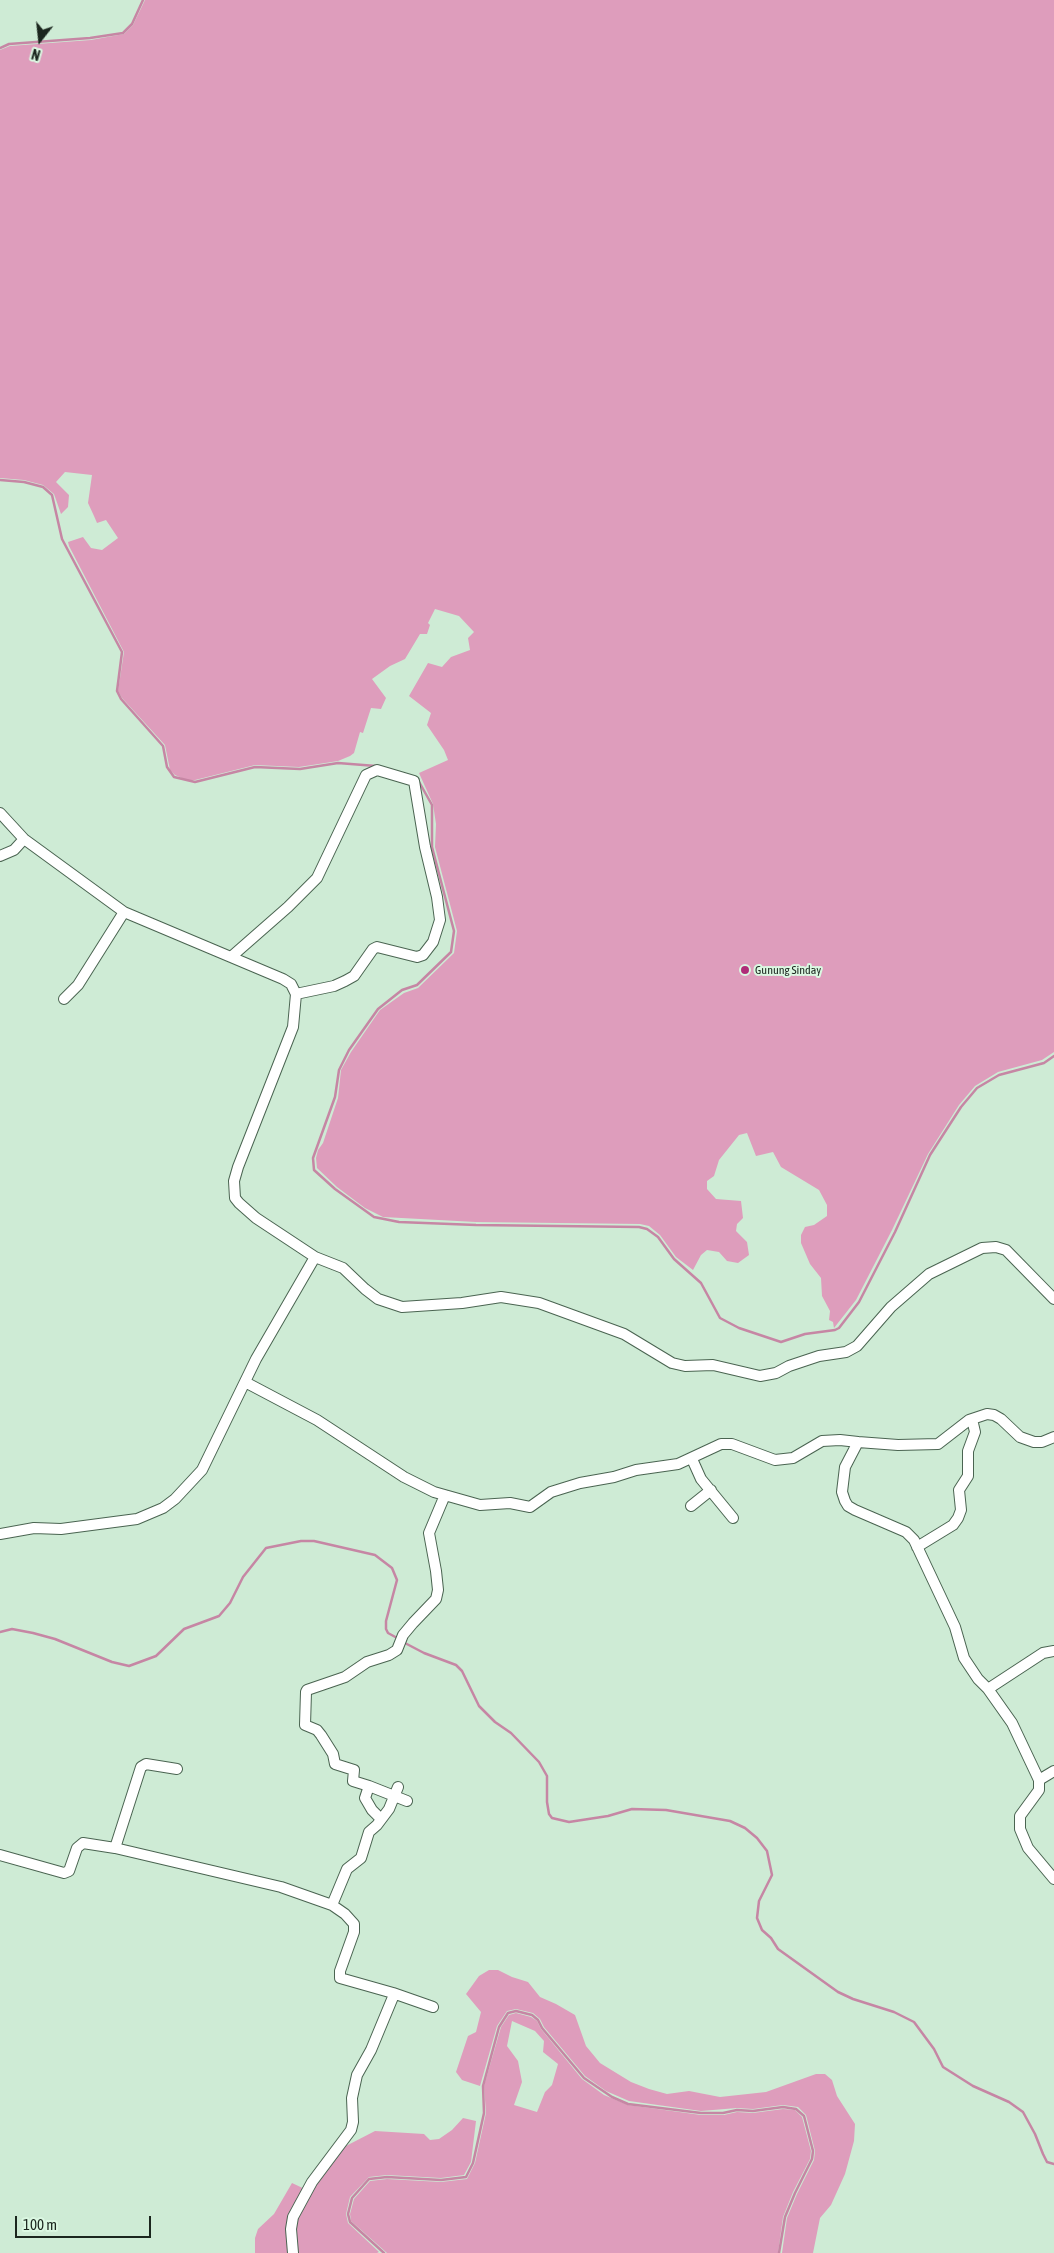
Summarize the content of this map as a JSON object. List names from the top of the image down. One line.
{"places":["Gunung Sinday"],"scale_bar":"100 m","north":"bottom"}
